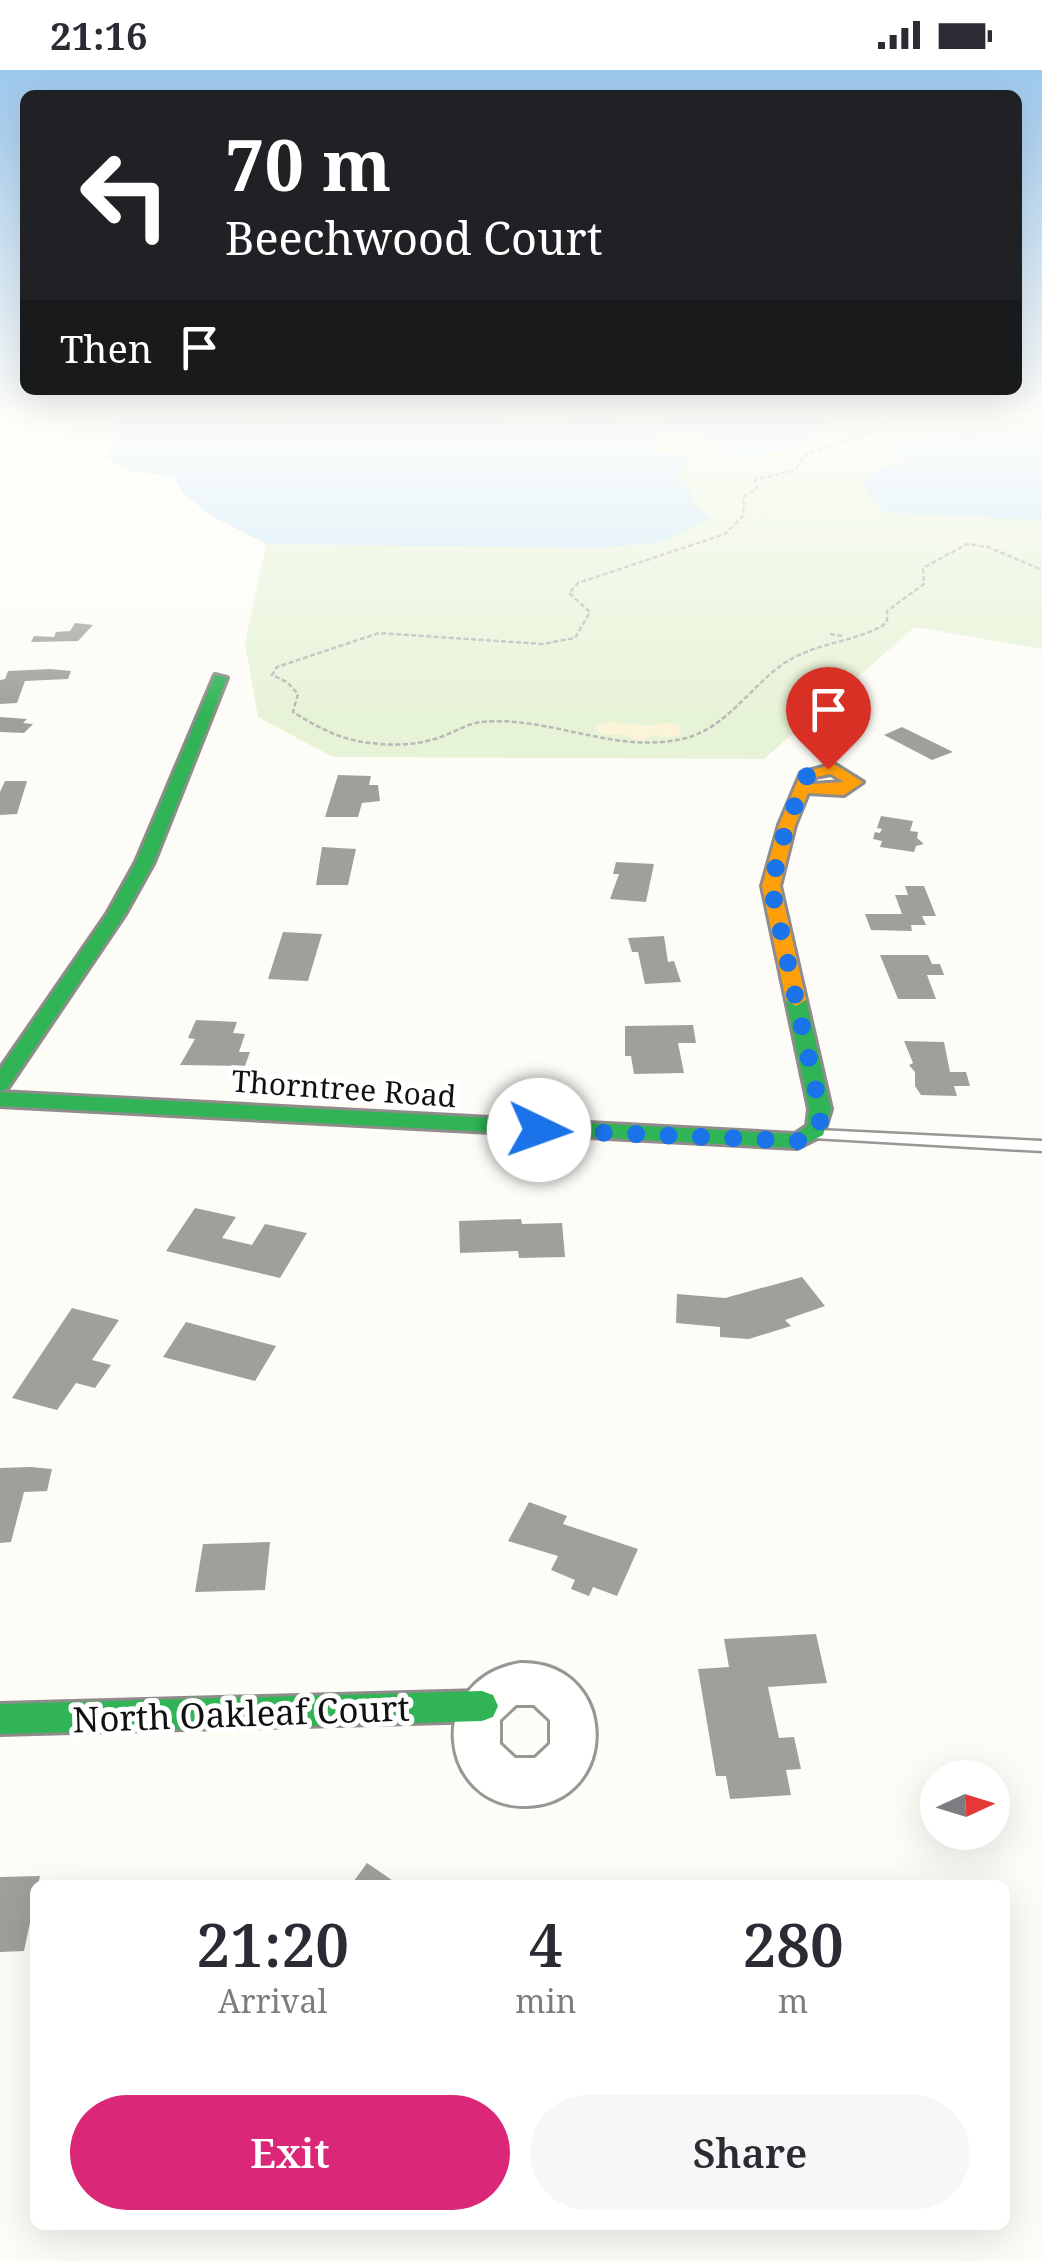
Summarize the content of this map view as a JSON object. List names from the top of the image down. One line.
{"streets":{"street":["Thorntree Road","North Oakleaf Court"]},"north":"right","page":{"status":"21:16","turn":["70 m","Beechwood Court"],"then":"Then","eta":["21:20","Arrival","4","min","280","m"],"buttons":["Exit","Share"]}}
